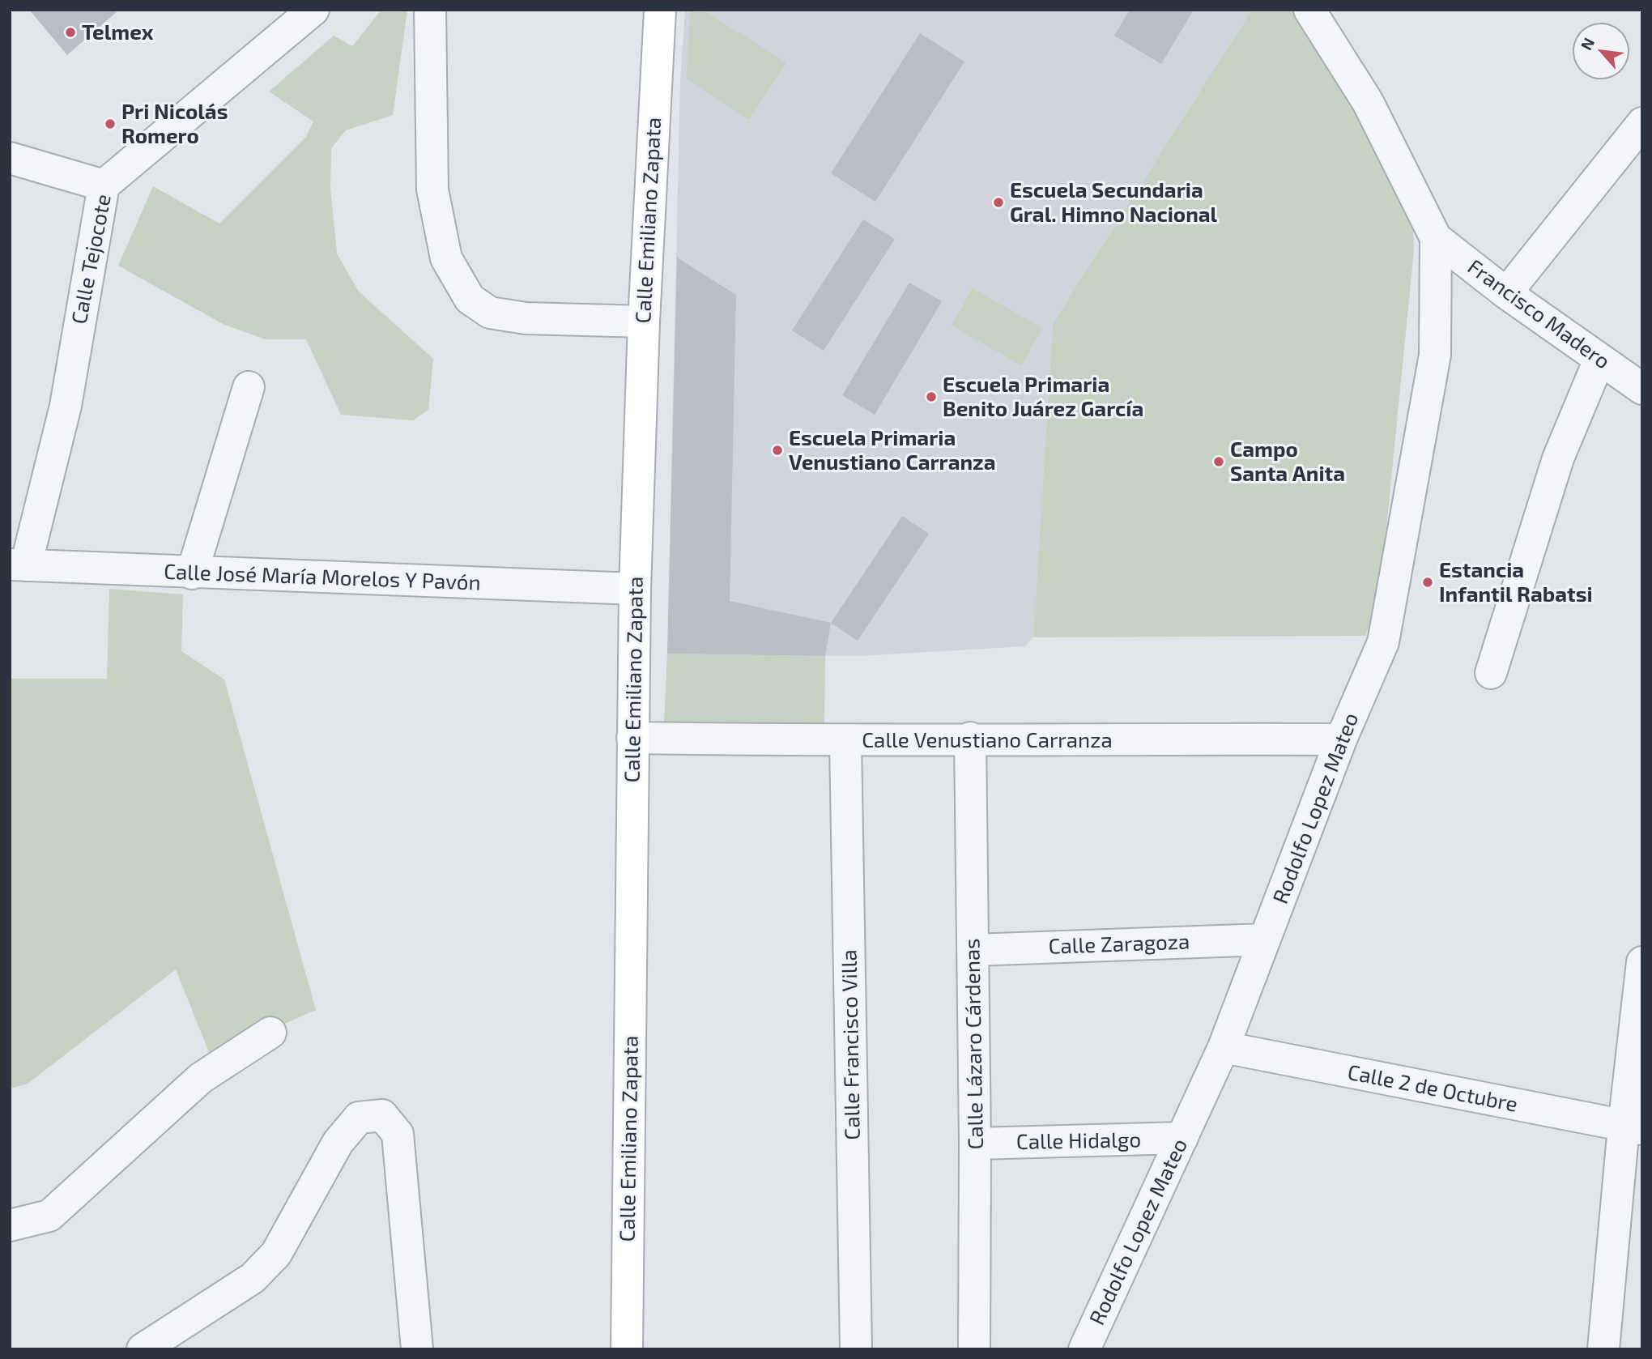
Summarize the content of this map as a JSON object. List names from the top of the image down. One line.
{"streets":{"main road":["Calle Emiliano Zapata"],"street":["Calle Tejocote","Francisco Madero","Calle José María Morelos Y Pavón","Calle Venustiano Carranza","Rodolfo Lopez Mateo","Calle Zaragoza","Calle Lázaro Cárdenas","Calle Francisco Villa","Calle 2 de Octubre","Calle Hidalgo"]},"crossings":[["Calle Emiliano Zapata","Calle José María Morelos Y Pavón"],["Calle Emiliano Zapata","Calle Venustiano Carranza"],["Calle Tejocote","Calle José María Morelos Y Pavón"],["Francisco Madero","Rodolfo Lopez Mateo"],["Calle Venustiano Carranza","Rodolfo Lopez Mateo"],["Calle Venustiano Carranza","Calle Lázaro Cárdenas"],["Calle Venustiano Carranza","Calle Francisco Villa"],["Rodolfo Lopez Mateo","Calle Zaragoza"],["Rodolfo Lopez Mateo","Calle 2 de Octubre"],["Rodolfo Lopez Mateo","Calle Hidalgo"],["Calle Zaragoza","Calle Lázaro Cárdenas"],["Calle Lázaro Cárdenas","Calle Hidalgo"]],"places":["Telmex","Pri Nicolás Romero","Escuela Secundaria Gral. Himno Nacional","Escuela Primaria Benito Juárez García","Escuela Primaria Venustiano Carranza","Campo Santa Anita","Estancia Infantil Rabatsi"],"north":"top left"}
